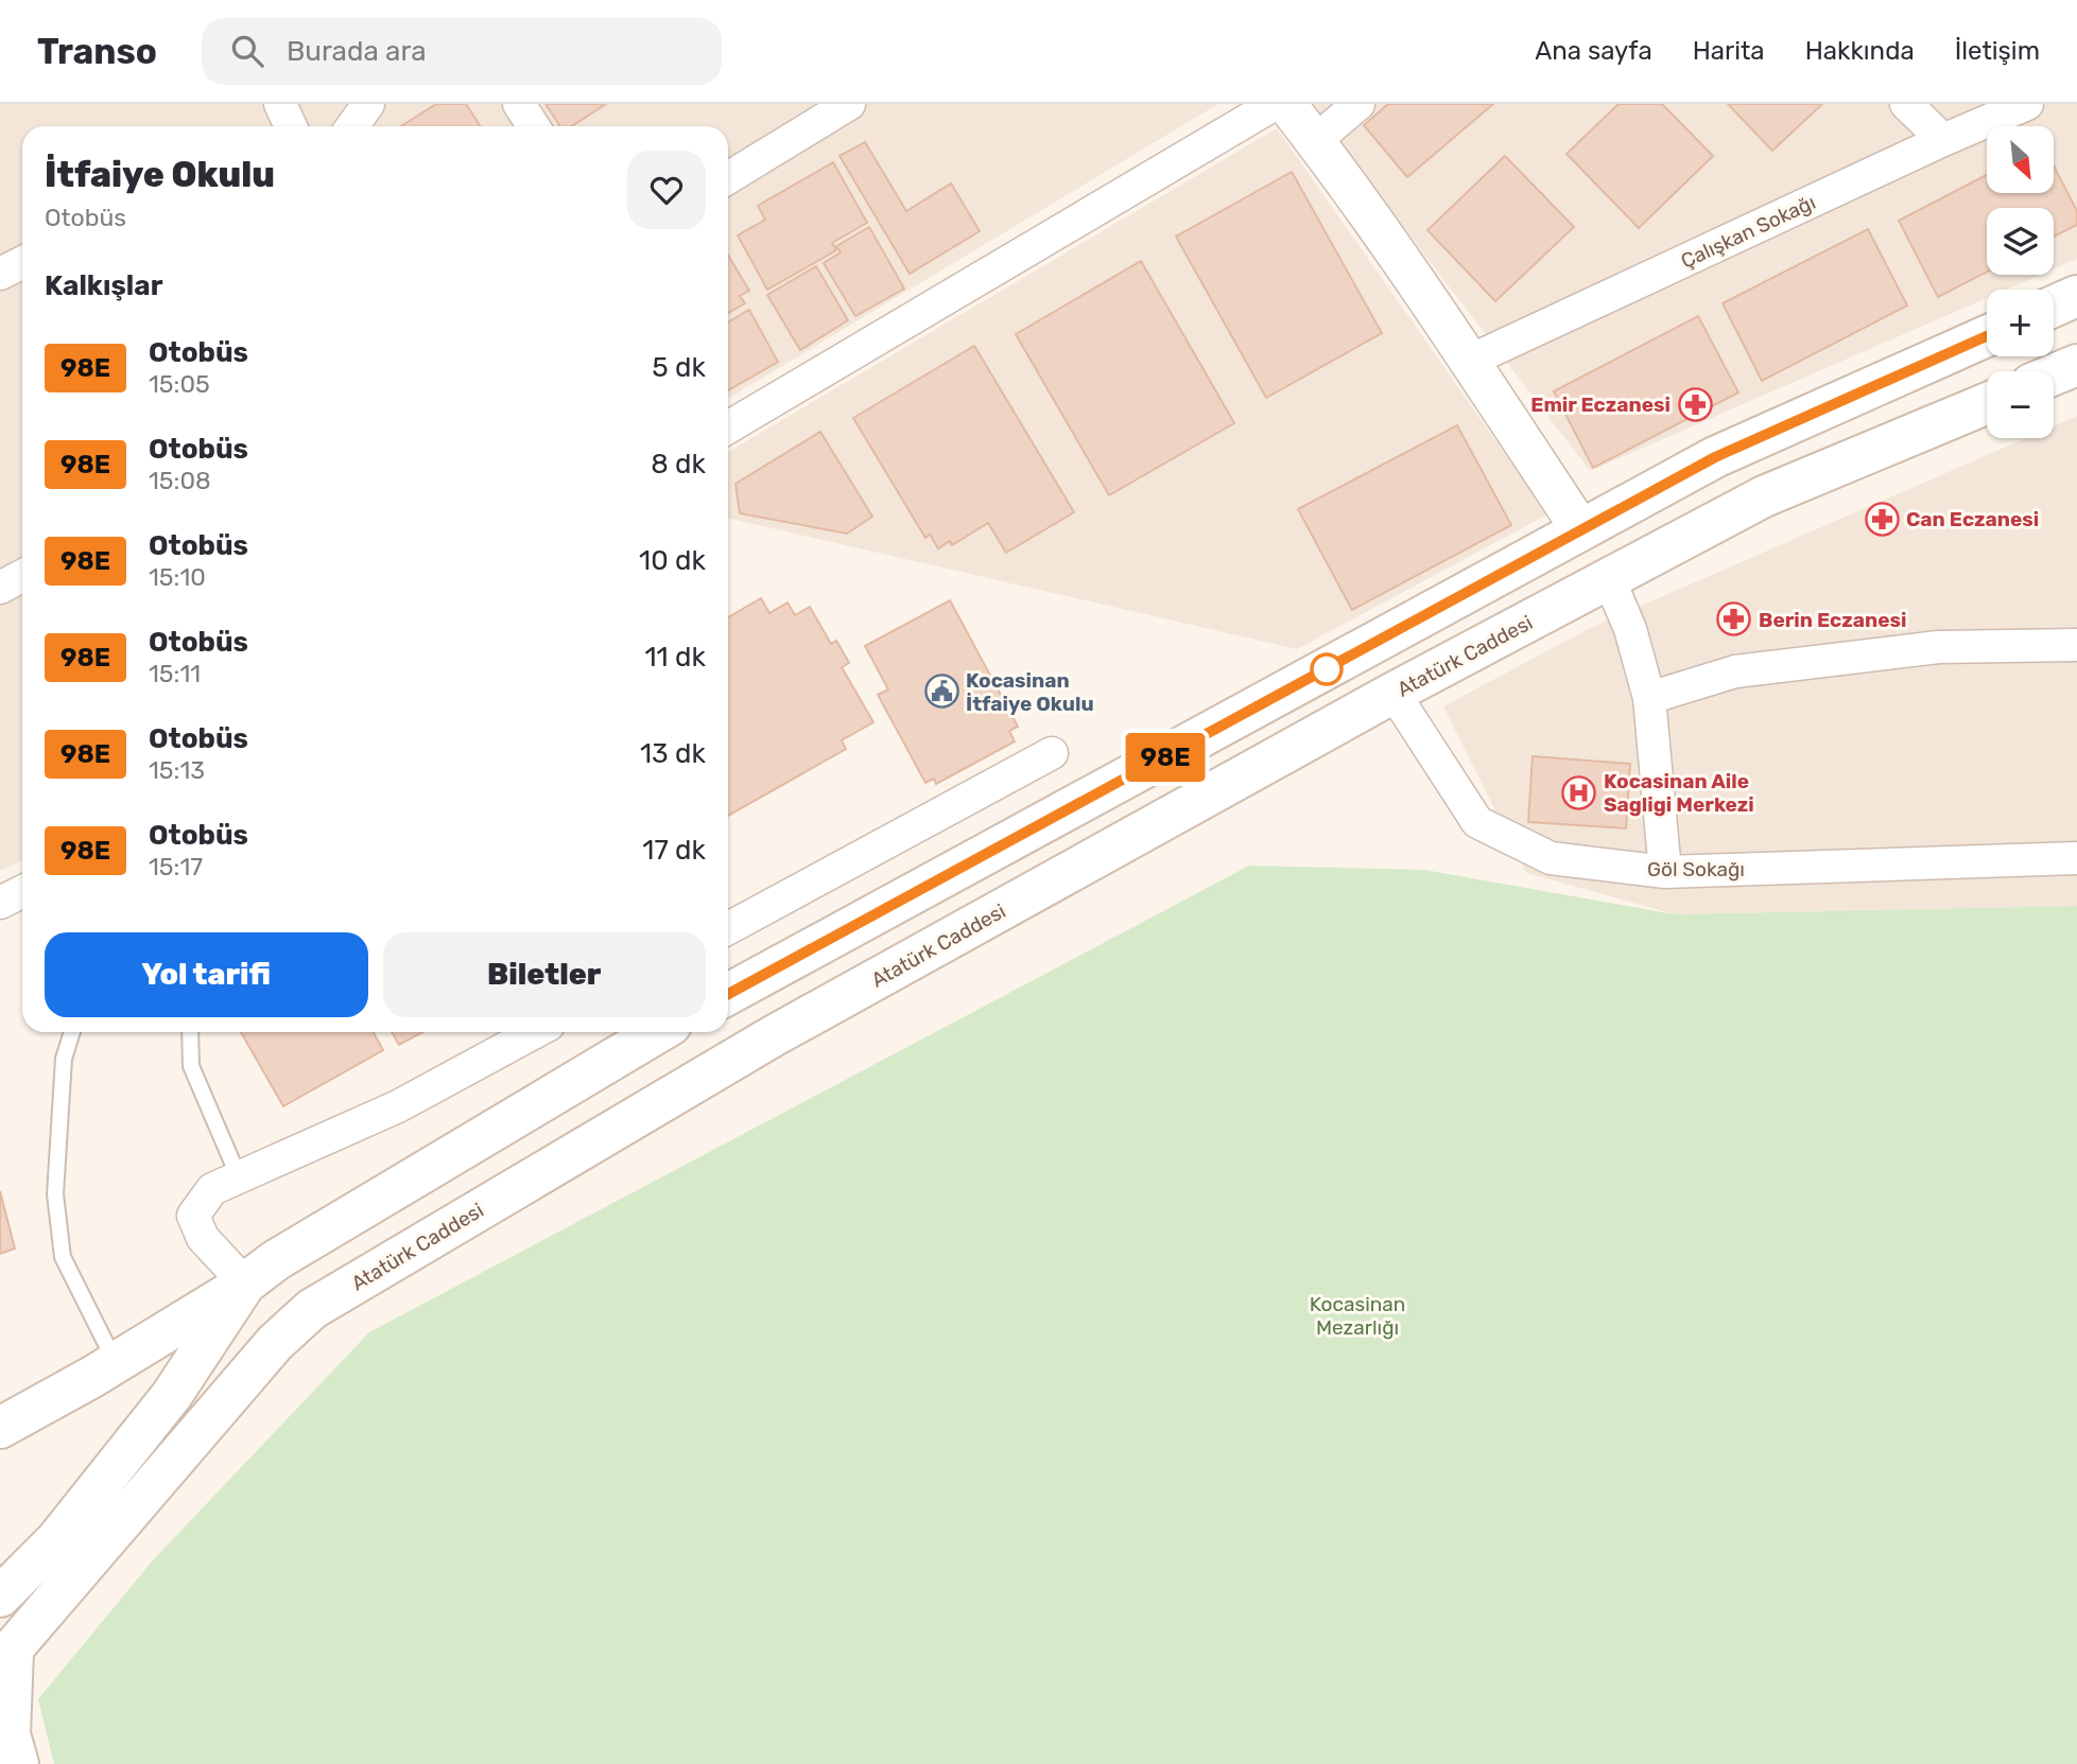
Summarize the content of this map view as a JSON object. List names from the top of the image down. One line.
{"streets":{"main road":["Atatürk Caddesi"],"street":["Çalışkan Sokağı","Göl Sokağı"]},"crossings":[["Atatürk Caddesi","Göl Sokağı"]],"parks":["Kocasinan Mezarlığı"],"places":{"pharmacy":["Emir Eczanesi","Can Eczanesi","Berin Eczanesi"],"public building":["Kocasinan İtfaiye Okulu"],"hospital":["Kocasinan Aile Sagligi Merkezi"]},"lines":["bus line 98E"],"north":"bottom right","page":{"header":"Transo","search":"Burada ara","nav":["Ana sayfa","Harita","Hakkında","İletişim"],"on_map":"98E","map_buttons":["+","−"],"heading":[["İtfaiye Okulu","Otobüs"],"Kalkışlar"],"list":[{"mark":"98E","name":"Otobüs","note":"15:05","value":"5 dk"},{"mark":"98E","name":"Otobüs","note":"15:08","value":"8 dk"},{"mark":"98E","name":"Otobüs","note":"15:10","value":"10 dk"},{"mark":"98E","name":"Otobüs","note":"15:11","value":"11 dk"},{"mark":"98E","name":"Otobüs","note":"15:13","value":"13 dk"},{"mark":"98E","name":"Otobüs","note":"15:17","value":"17 dk"}],"buttons":["Yol tarifi","Biletler"]}}
